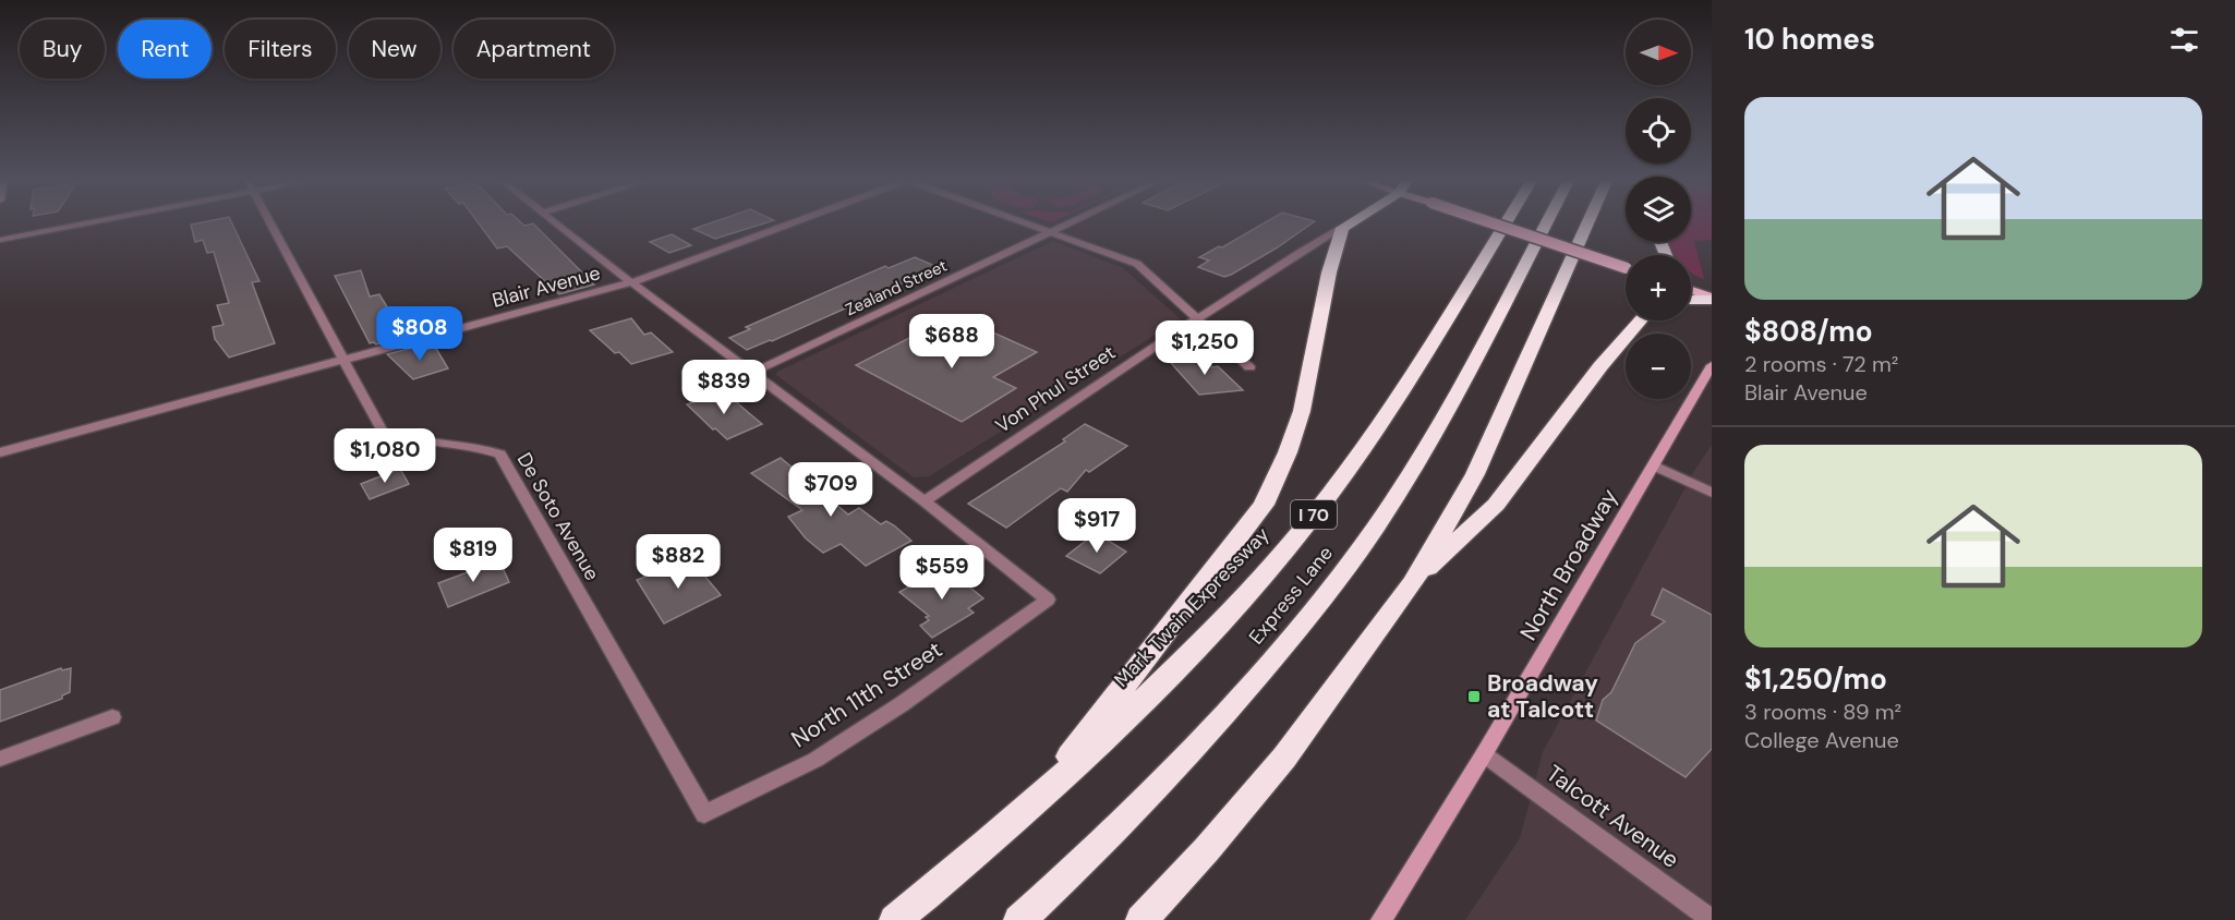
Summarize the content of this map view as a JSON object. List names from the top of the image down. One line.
{"streets":{"highway":["I 70","Express Lane","Mark Twain Expressway"],"main road":["North Broadway"],"street":["Blair Avenue","Zealand Street","Von Phul Street","De Soto Avenue","North 11th Street","Talcott Avenue"]},"crossings":[["Blair Avenue","De Soto Avenue"],["Von Phul Street","North 11th Street"],["De Soto Avenue","North 11th Street"],["North Broadway","Talcott Avenue"]],"places":{"transit":["Broadway at Talcott"]},"north":"right","page":{"heading":"10 homes","map_buttons":["+","−"],"chip":["Buy","Rent","Filters","New","Apartment"],"list":[{"name":"$808/mo","note":"2 rooms · 72 m² · Blair Avenue"},{"name":"$1,250/mo","note":"3 rooms · 89 m² · College Avenue"}],"price":["$808","$688","$1,250","$839","$1,080","$709","$917","$819","$882","$559"]}}
